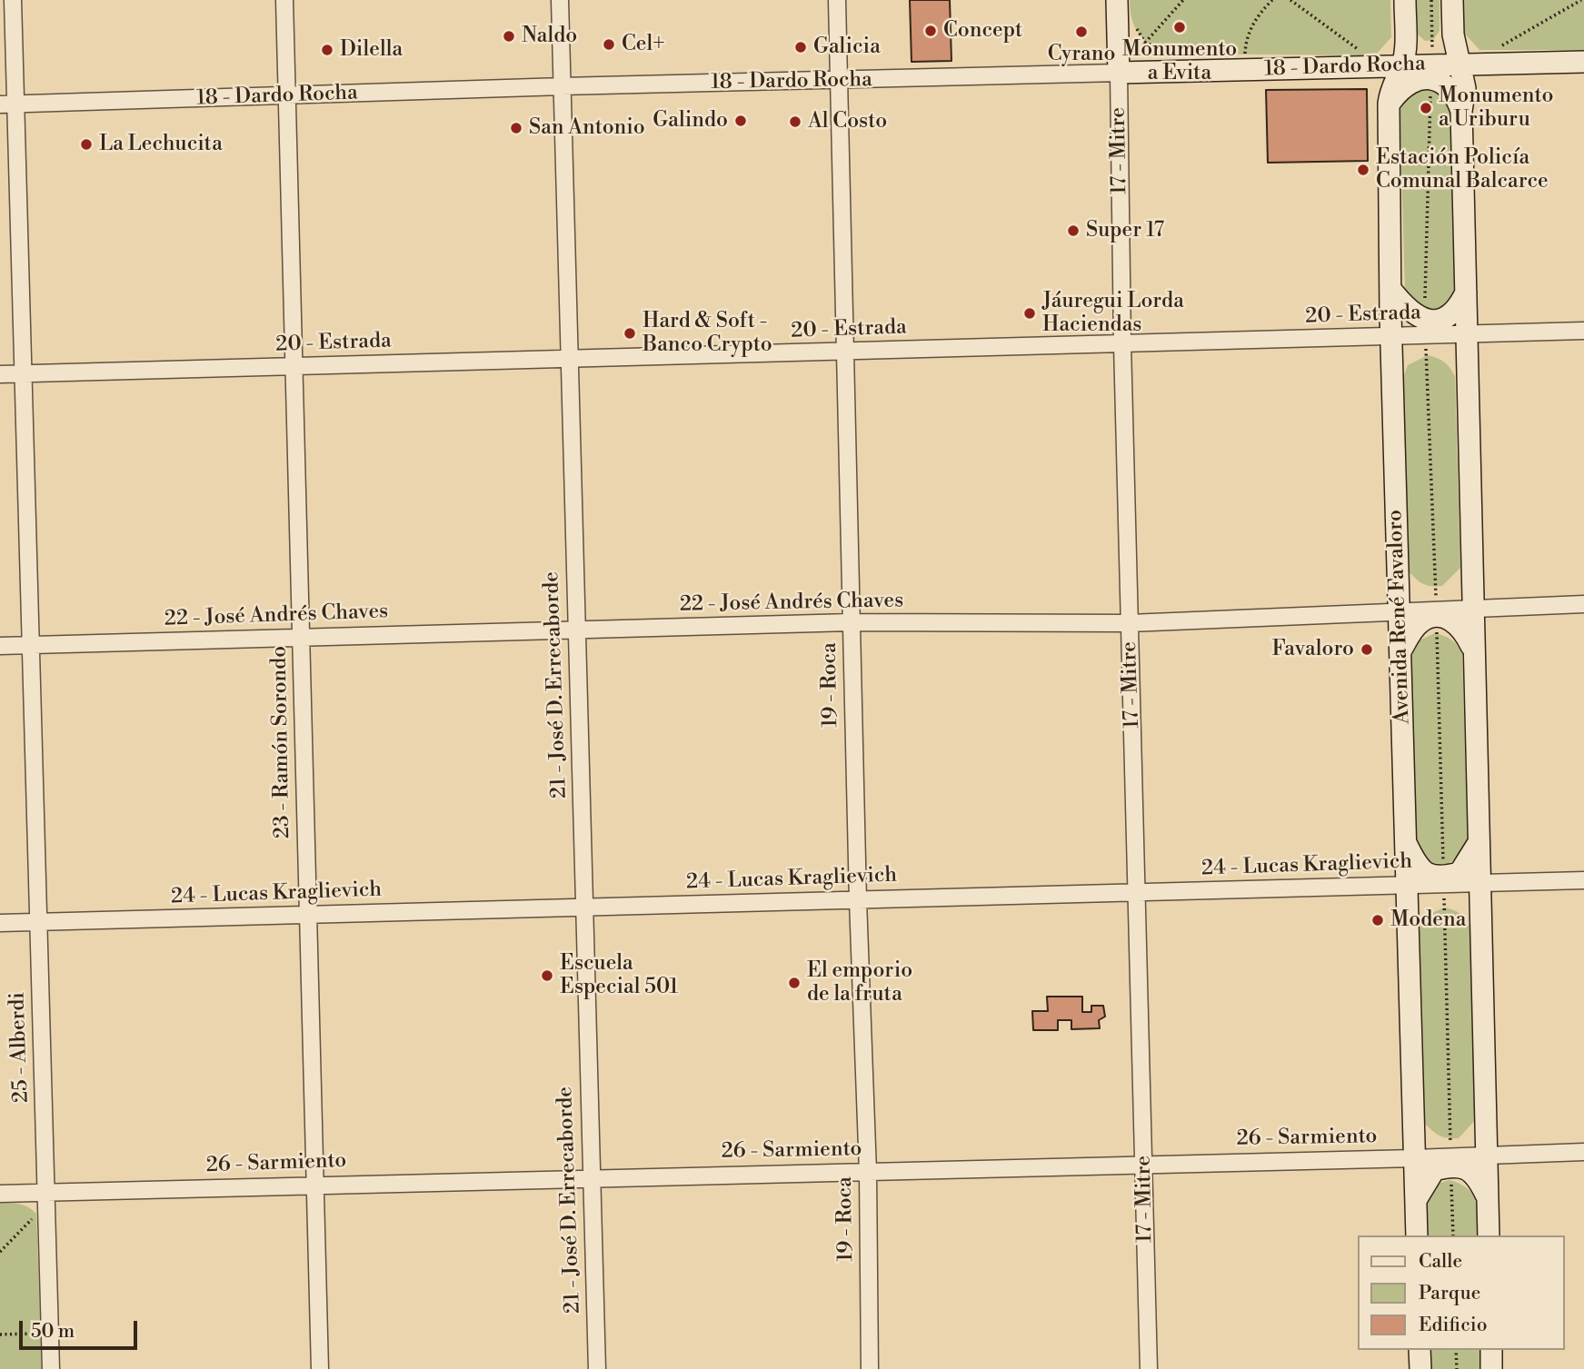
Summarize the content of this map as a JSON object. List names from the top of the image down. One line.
{"streets":{"main road":["18 - Dardo Rocha","17 - Mitre","Avenida René Favaloro"],"street":["20 - Estrada","22 - José Andrés Chaves","21 - José D. Errecaborde","19 - Roca","23 - Ramón Sorondo","24 - Lucas Kraglievich","25 - Alberdi","26 - Sarmiento"]},"crossings":[["18 - Dardo Rocha","17 - Mitre"],["18 - Dardo Rocha","Avenida René Favaloro"],["18 - Dardo Rocha","21 - José D. Errecaborde"],["18 - Dardo Rocha","19 - Roca"],["18 - Dardo Rocha","23 - Ramón Sorondo"],["18 - Dardo Rocha","25 - Alberdi"],["17 - Mitre","20 - Estrada"],["17 - Mitre","22 - José Andrés Chaves"],["17 - Mitre","24 - Lucas Kraglievich"],["17 - Mitre","26 - Sarmiento"],["20 - Estrada","Avenida René Favaloro"],["20 - Estrada","21 - José D. Errecaborde"],["20 - Estrada","19 - Roca"],["20 - Estrada","23 - Ramón Sorondo"],["20 - Estrada","25 - Alberdi"],["22 - José Andrés Chaves","Avenida René Favaloro"],["22 - José Andrés Chaves","21 - José D. Errecaborde"],["22 - José Andrés Chaves","19 - Roca"],["22 - José Andrés Chaves","23 - Ramón Sorondo"],["22 - José Andrés Chaves","25 - Alberdi"],["Avenida René Favaloro","24 - Lucas Kraglievich"],["Avenida René Favaloro","26 - Sarmiento"],["21 - José D. Errecaborde","24 - Lucas Kraglievich"],["21 - José D. Errecaborde","26 - Sarmiento"],["19 - Roca","24 - Lucas Kraglievich"],["19 - Roca","26 - Sarmiento"],["23 - Ramón Sorondo","24 - Lucas Kraglievich"],["23 - Ramón Sorondo","26 - Sarmiento"],["24 - Lucas Kraglievich","25 - Alberdi"],["25 - Alberdi","26 - Sarmiento"]],"places":["Monumento a Evita","Concept","Cyrano","Naldo","Cel+","Galicia","Dilella","Monumento a Uriburu","Galindo","Al Costo","San Antonio","La Lechucita","Estación Policía Comunal Balcarce","Super 17","Jáuregui Lorda Haciendas","Hard & Soft - Banco Crypto","Favaloro","Modena","Escuela Especial 501","El emporio de la fruta"],"legend":["Calle","Parque","Edificio"],"scale_bar":"50 m"}
